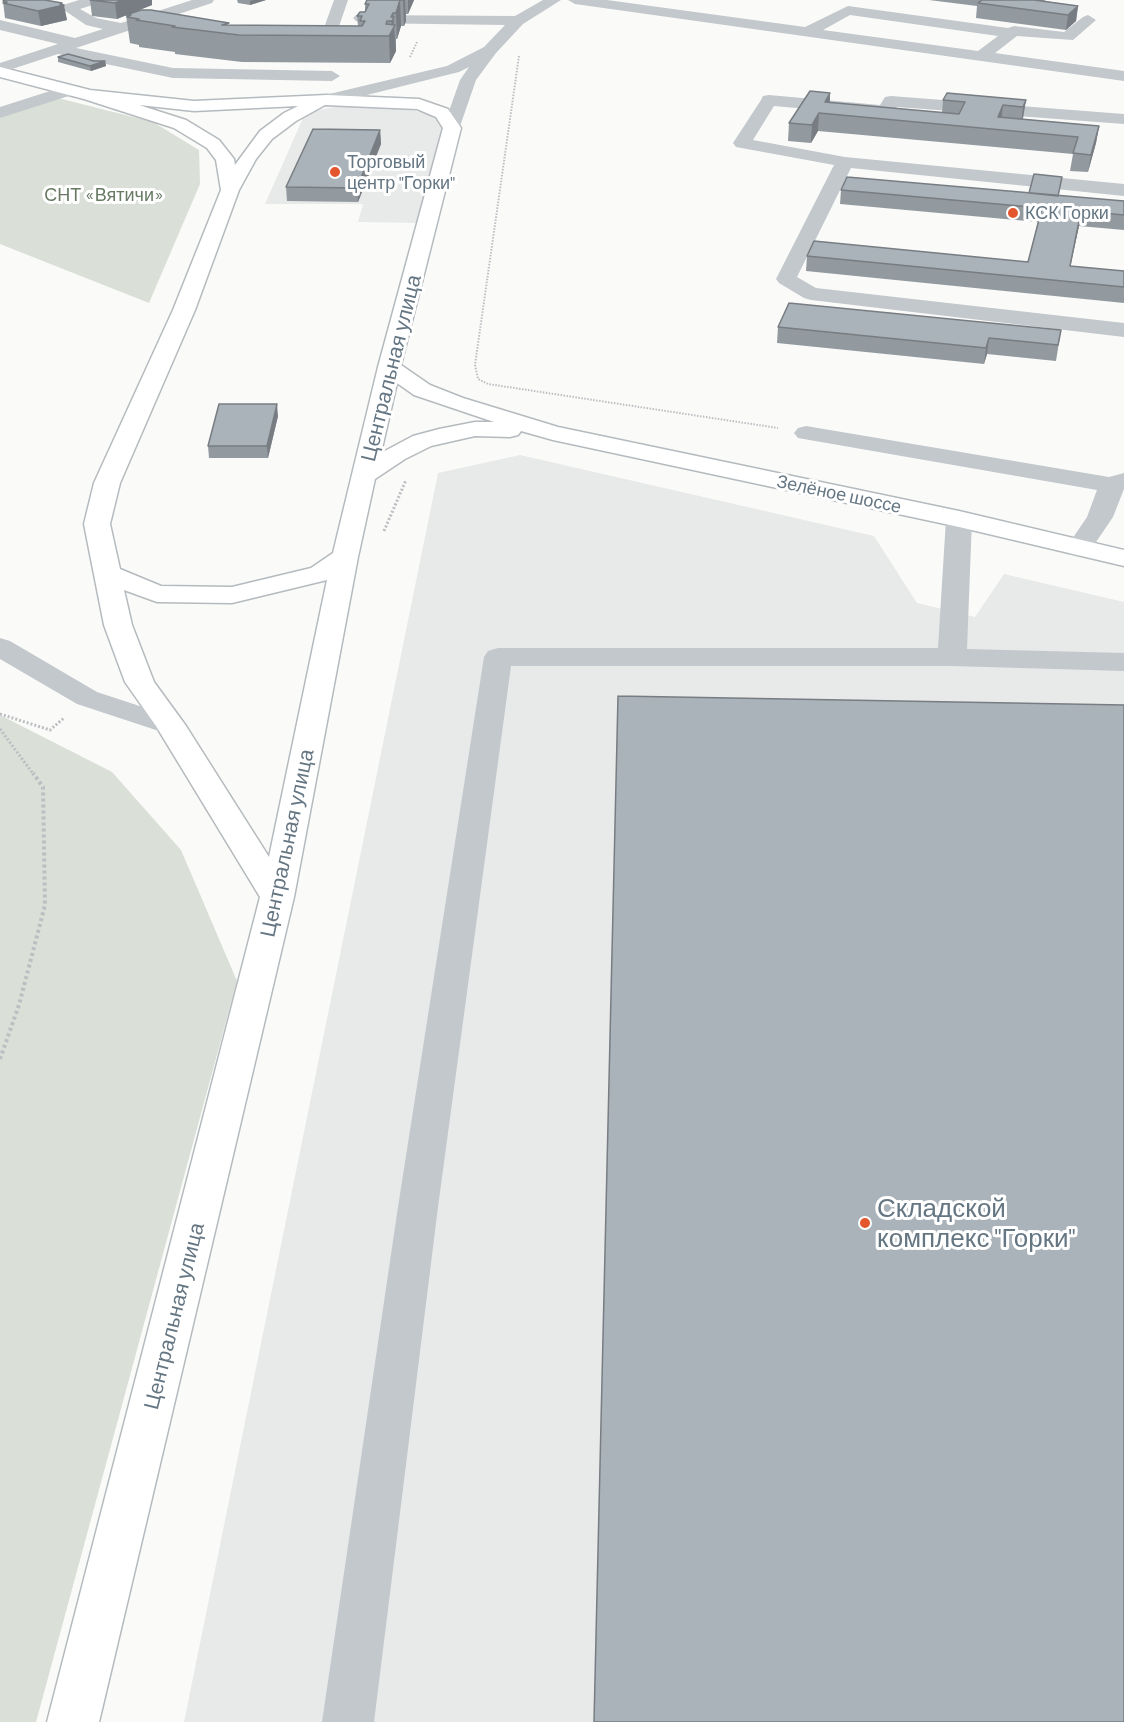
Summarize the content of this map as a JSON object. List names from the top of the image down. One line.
{"streets":{"main road":["Центральная улица","Зелёное шоссе"]},"parks":["СНТ «Вятичи»"],"places":["Торговый центр \"Горки\"","КСК Горки","Складской комплекс \"Горки\""]}
